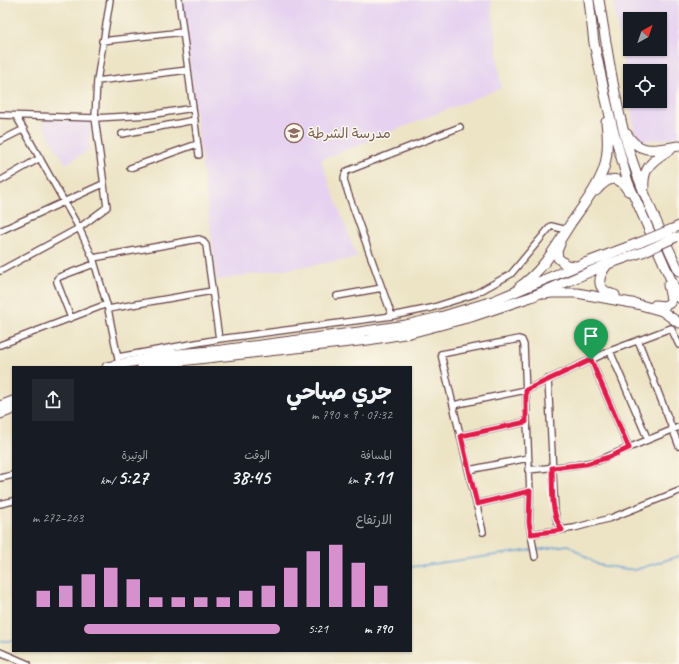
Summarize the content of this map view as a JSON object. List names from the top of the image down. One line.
{"places":{"school or university":["مدرسة الشرطة"]},"north":"top right","page":{"heading":["جري صباحي","07:32 · 9 × 790 m"],"stats":[["المسافة","7.11 km"],["الوقت","38:45"],["الوتيرة","5:27 /km"]],"chart":["الارتفاع","263–272 m"],"list":[{"name":"790 m","note":"5:21"}]}}
